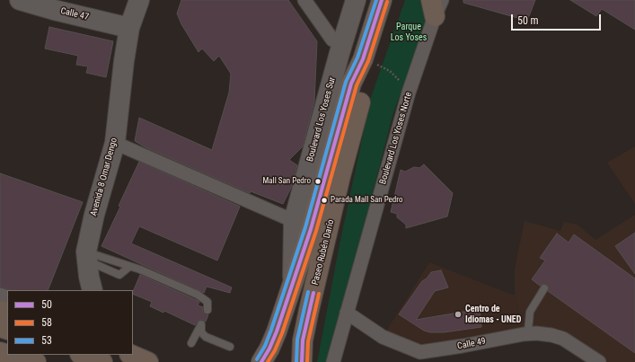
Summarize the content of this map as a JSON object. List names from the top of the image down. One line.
{"streets":{"highway":["Paseo Rubén Darío"],"street":["Calle 47","Boulevard Los Yoses Sur","Boulevard Los Yoses Norte","Avenida 8 Omar Dengo","Calle 49"]},"crossings":[["Calle 47","Avenida 8 Omar Dengo"],["Boulevard Los Yoses Sur","Paseo Rubén Darío"],["Boulevard Los Yoses Norte","Calle 49"]],"parks":["Parque Los Yoses"],"places":["Mall San Pedro","Parada Mall San Pedro","Centro de Idiomas - UNED"],"lines":["transit line 50","transit line 53","transit line 58"],"legend":["50","58","53"],"scale_bar":"50 m"}
